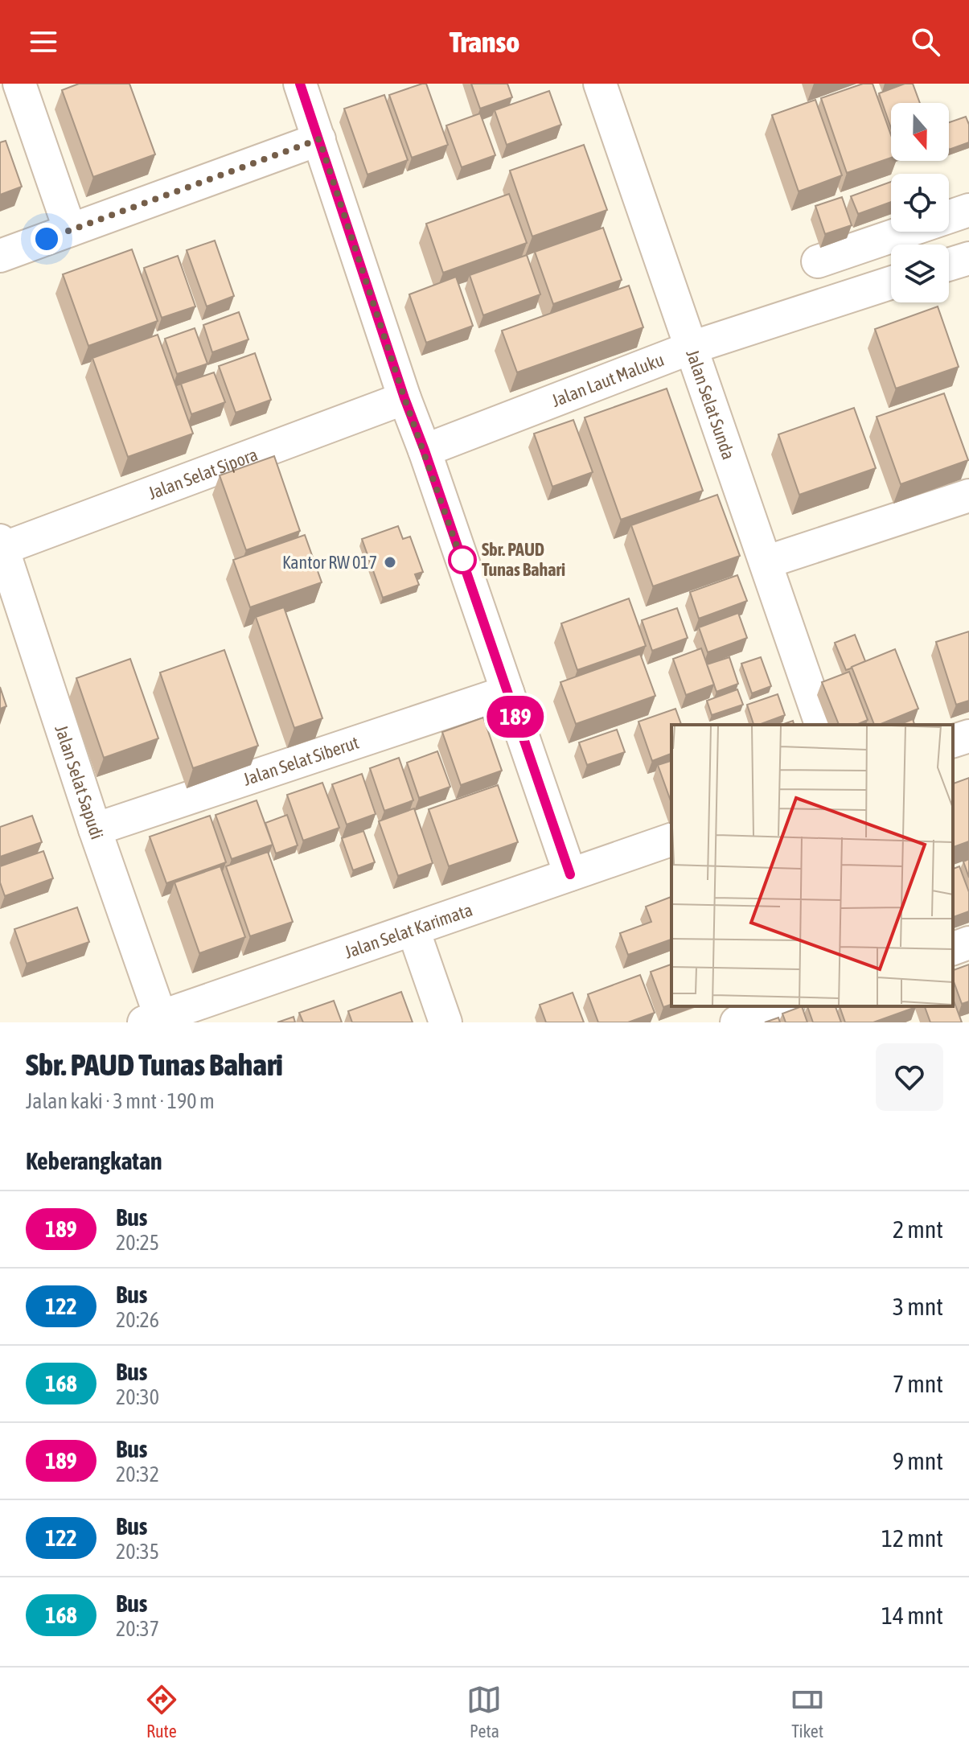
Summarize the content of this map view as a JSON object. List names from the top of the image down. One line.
{"streets":{"street":["Jalan Laut Maluku","Jalan Selat Sunda","Jalan Selat Sipora","Jalan Selat Siberut","Jalan Selat Sapudi","Jalan Selat Karimata"]},"crossings":[["Jalan Laut Maluku","Jalan Selat Sunda"],["Jalan Selat Sipora","Jalan Selat Sapudi"],["Jalan Selat Siberut","Jalan Selat Sapudi"],["Jalan Selat Sapudi","Jalan Selat Karimata"]],"places":["Sbr. PAUD Tunas Bahari","Kantor RW 017"],"lines":["bus line 189"],"north":"bottom","page":{"header":"Transo","on_map":"189","heading":[["Sbr. PAUD Tunas Bahari","Jalan kaki · 3 mnt · 190 m"],"Keberangkatan"],"list":[{"mark":"189","name":"Bus","note":"20:25","value":"2 mnt"},{"mark":"122","name":"Bus","note":"20:26","value":"3 mnt"},{"mark":"168","name":"Bus","note":"20:30","value":"7 mnt"},{"mark":"189","name":"Bus","note":"20:32","value":"9 mnt"},{"mark":"122","name":"Bus","note":"20:35","value":"12 mnt"},{"mark":"168","name":"Bus","note":"20:37","value":"14 mnt"}],"tabs":["Rute","Peta","Tiket"]}}
